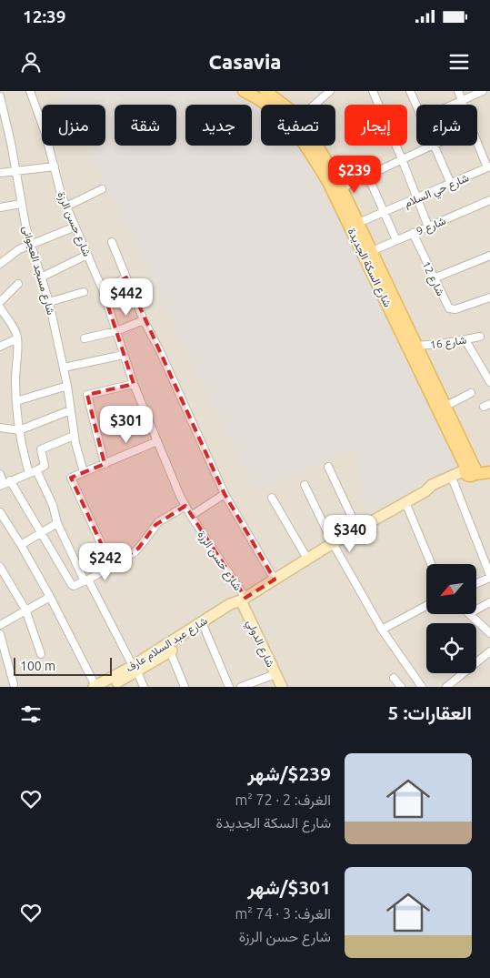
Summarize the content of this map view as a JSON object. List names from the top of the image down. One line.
{"streets":{"main road":["شارع السكة الجديدة","شارع عبد السلام عارف"],"street":["شارع حي السلام","شارع حسن الرزة","شارع 9","شارع مسجد العجوانى","شارع 12","شارع 16","شارع الدولي"]},"crossings":[["شارع حي السلام","شارع السكة الجديدة"],["شارع حسن الرزة","شارع الدولي"],["شارع حسن الرزة","شارع عبد السلام عارف"],["شارع 9","شارع السكة الجديدة"],["شارع 9","شارع 12"],["شارع السكة الجديدة","شارع 16"],["شارع السكة الجديدة","شارع عبد السلام عارف"],["شارع الدولي","شارع عبد السلام عارف"]],"scale_bar":"100 m","north":"bottom left","page":{"status":"12:39","header":"Casavia","chip":["شراء","إيجار","تصفية","جديد","شقة","منزل"],"price":["$239","$442","$301","$340","$242"],"scale":"100 m","heading":"العقارات: 5","list":[{"name":"$239/شهر","note":"الغرف: 2 · 72 m² · شارع السكة الجديدة"},{"name":"$301/شهر","note":"الغرف: 3 · 74 m² · شارع حسن الرزة"}]}}
